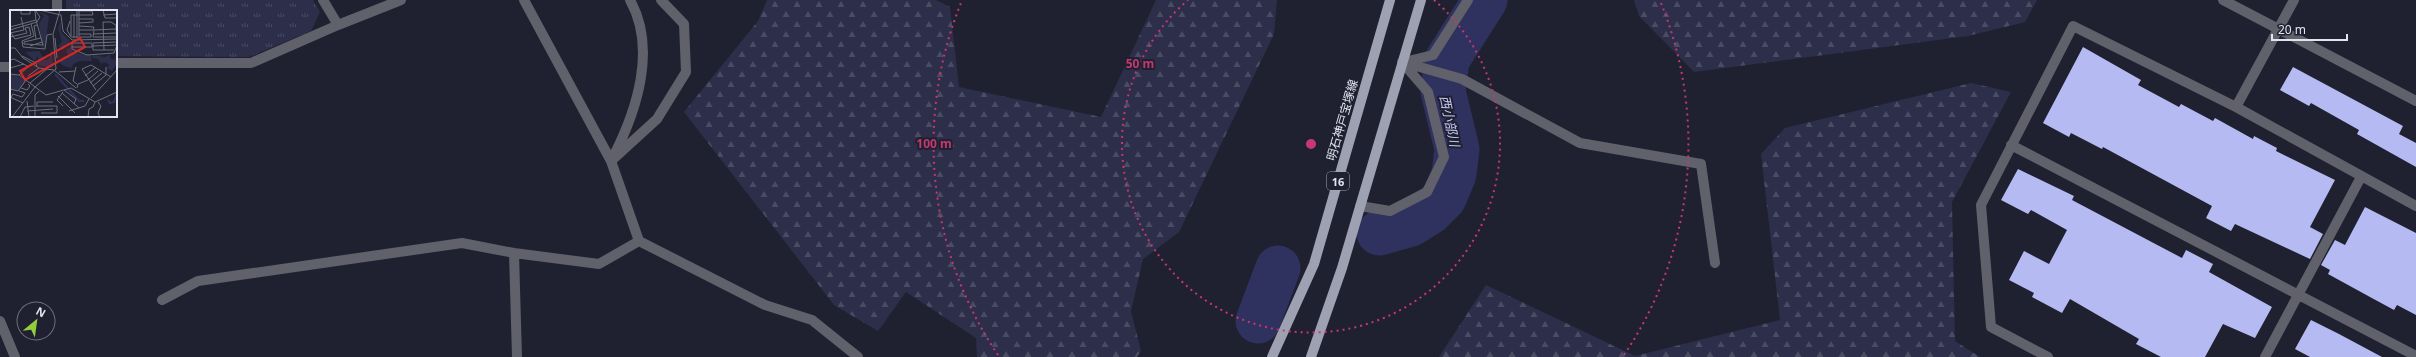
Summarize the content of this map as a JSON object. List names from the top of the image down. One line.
{"streets":{"main road":["明石神戸宝塚線","16"]},"water":["西小部川"],"scale_bar":"20 m","north":"top right","rings":["50 m","100 m"]}
